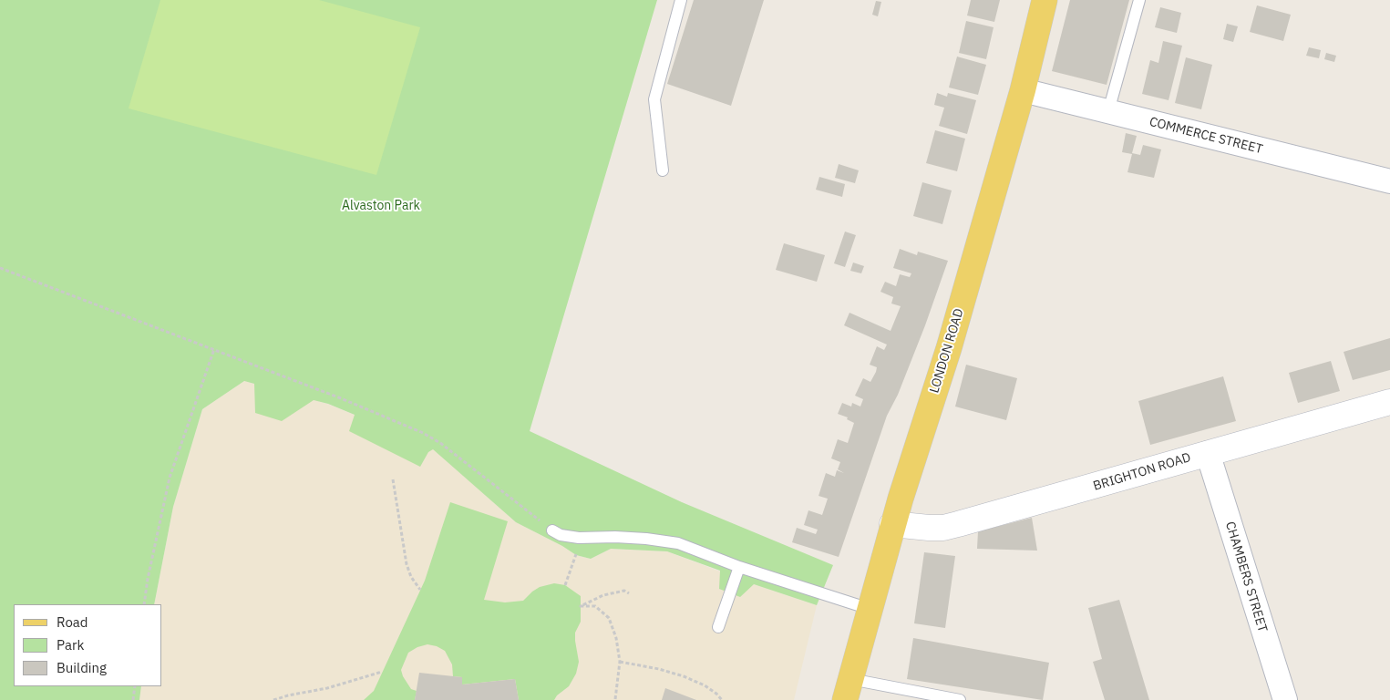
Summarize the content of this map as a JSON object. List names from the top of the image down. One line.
{"streets":{"main road":["LONDON ROAD"],"street":["COMMERCE STREET","BRIGHTON ROAD","CHAMBERS STREET"]},"crossings":[["COMMERCE STREET","LONDON ROAD"],["LONDON ROAD","BRIGHTON ROAD"],["BRIGHTON ROAD","CHAMBERS STREET"]],"parks":["Alvaston Park"],"legend":["Road","Park","Building"]}
